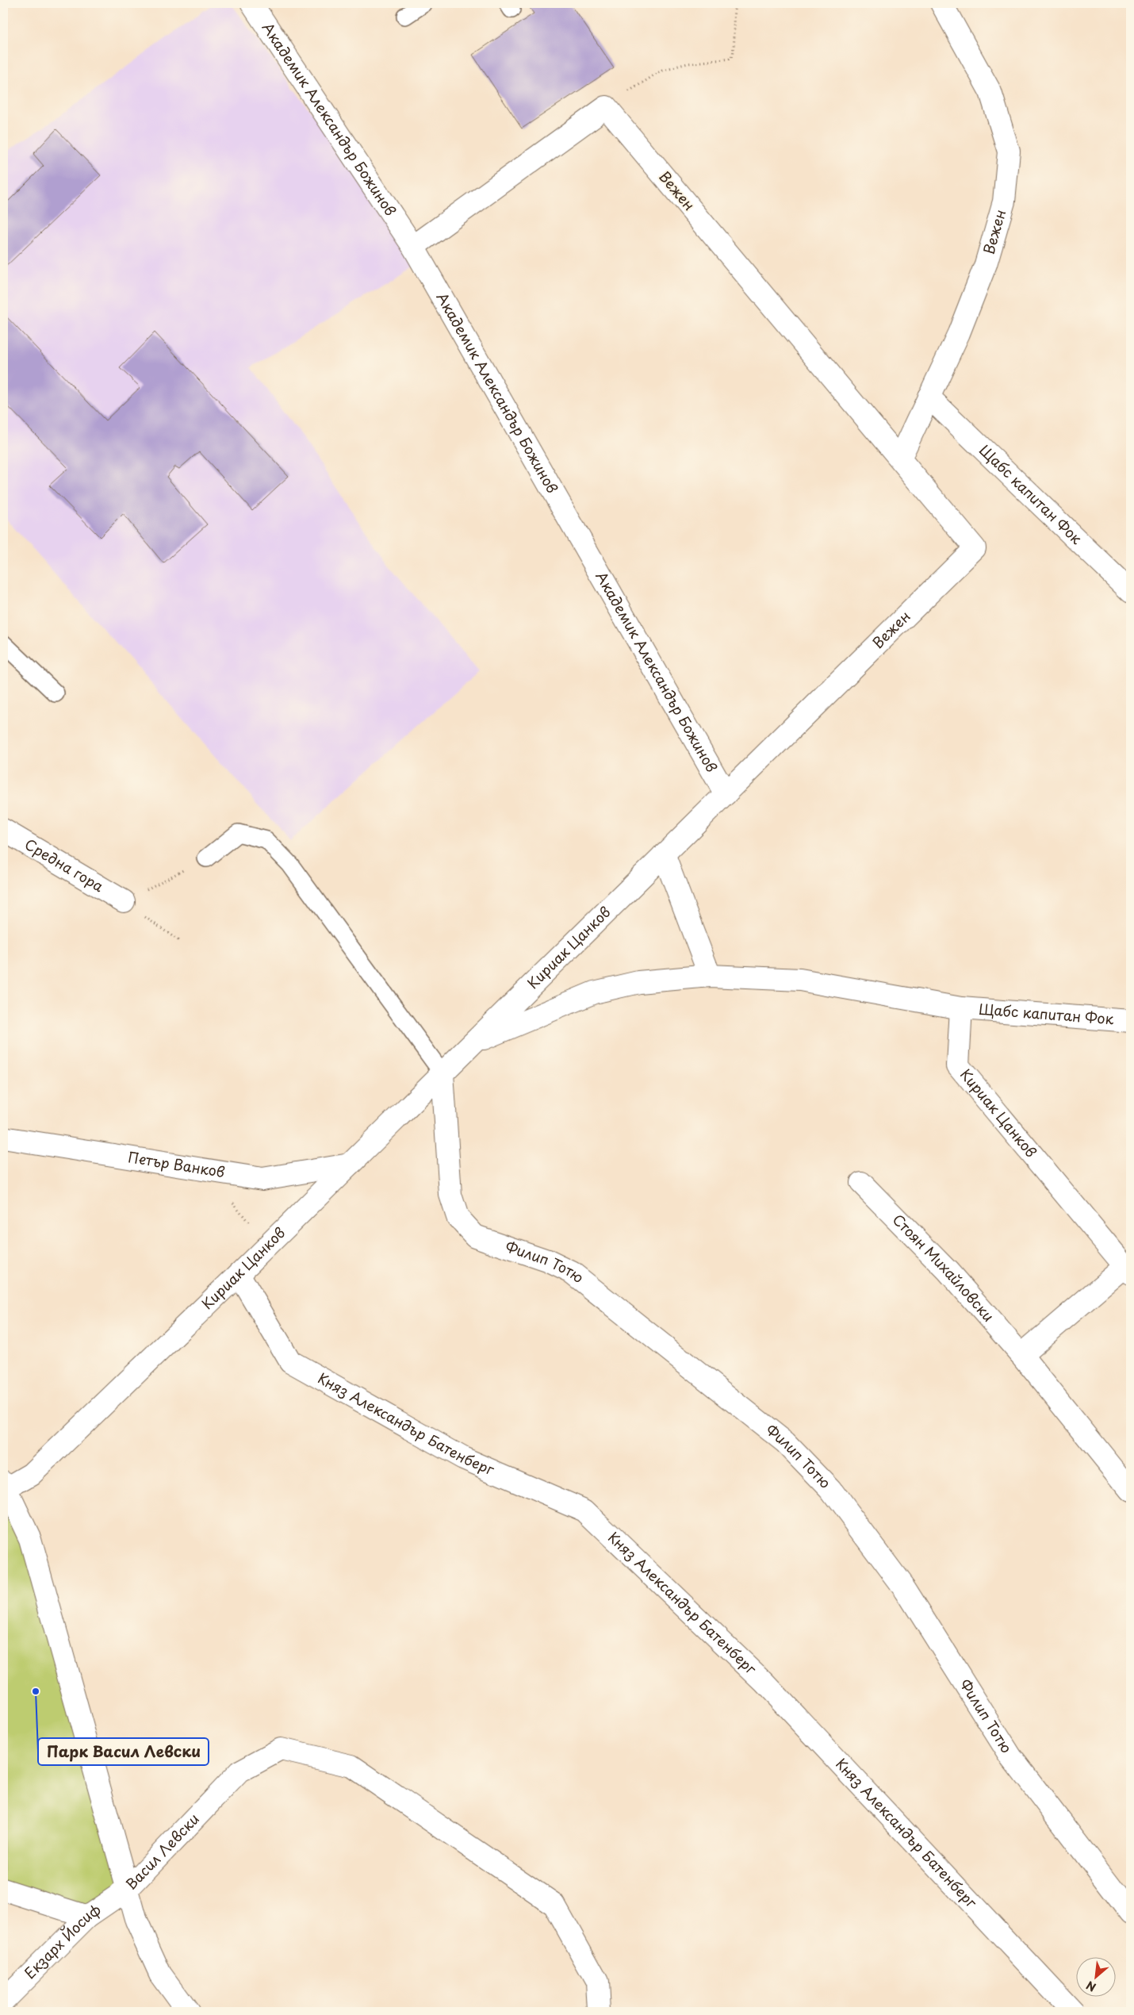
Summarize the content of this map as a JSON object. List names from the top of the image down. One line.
{"streets":{"street":["Академик Александър Божинов","Вежен","Щабс капитан Фок","Средна гора","Кириак Цанков","Петър Ванков","Филип Тотю","Стоян Михайловски","Княз Александър Батенберг","Васил Левски","Екзарх Йосиф"]},"crossings":[["Академик Александър Божинов","Вежен"],["Академик Александър Божинов","Кириак Цанков"],["Вежен","Щабс капитан Фок"],["Вежен","Кириак Цанков"],["Щабс капитан Фок","Кириак Цанков"],["Кириак Цанков","Петър Ванков"],["Кириак Цанков","Филип Тотю"],["Кириак Цанков","Княз Александър Батенберг"],["Кириак Цанков","Васил Левски"],["Васил Левски","Екзарх Йосиф"]],"places":["Парк Васил Левски"],"north":"bottom left"}
